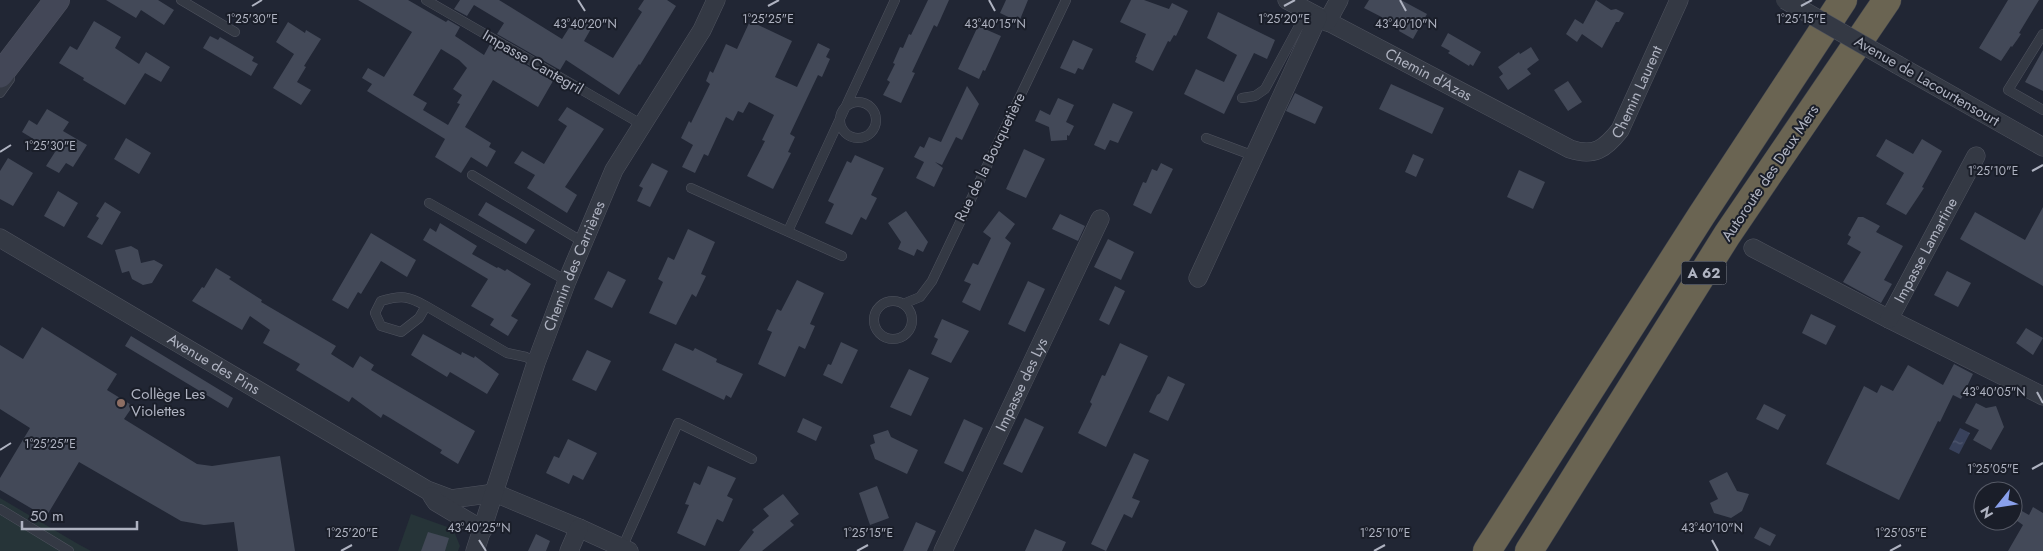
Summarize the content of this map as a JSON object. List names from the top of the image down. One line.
{"streets":{"highway":["Autoroute des Deux Mers","A 62"],"street":["Chemin d'Azas","Avenue de Lacourtensourt","Chemin Laurent","Impasse Lamartine","Chemin des Carrières","Avenue des Pins","Impasse des Lys"],"lane":["Impasse Cantegril","Rue de la Bouquetière"]},"crossings":[["Impasse Cantegril","Chemin des Carrières"],["Chemin d'Azas","Chemin Laurent"],["Chemin des Carrières","Avenue des Pins"]],"places":["Collège Les Violettes"],"scale_bar":"50 m","north":"bottom left","coordinates":["1°25'30\"E","1°25'25\"E","1°25'20\"E","1°25'15\"E","43°40'20\"N","43°40'10\"N","43°40'15\"N","1°25'10\"E","43°40'05\"N","1°25'05\"E","43°40'25\"N"]}
